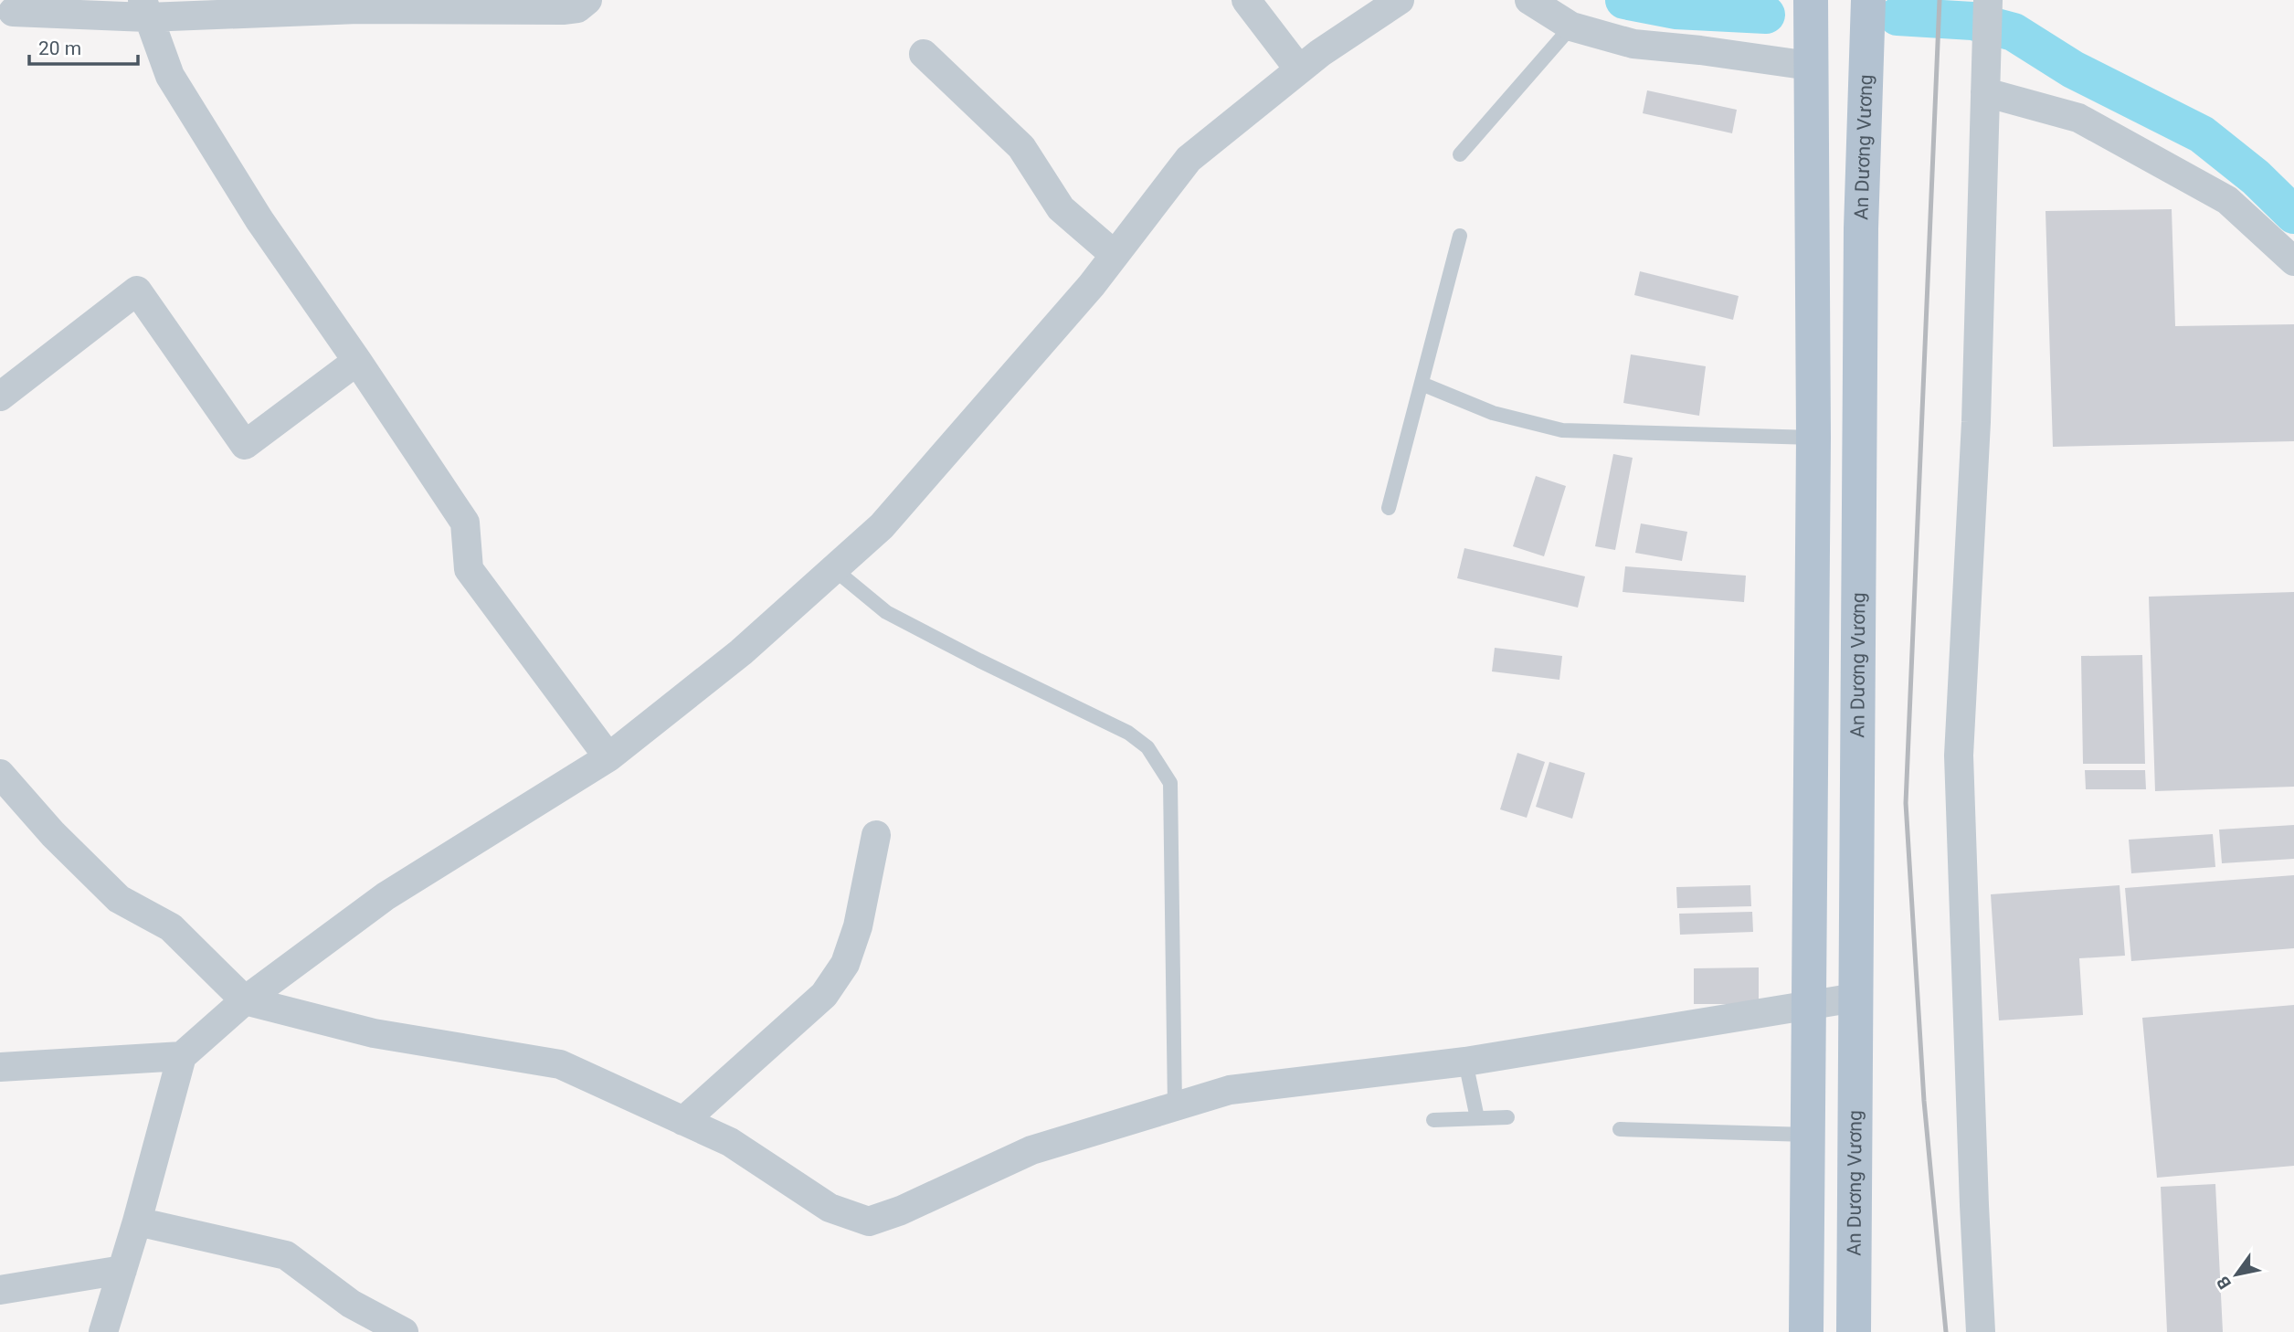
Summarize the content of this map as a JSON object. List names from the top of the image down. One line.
{"streets":{"main road":["An Dương Vương"]},"scale_bar":"20 m","north":"bottom left"}
